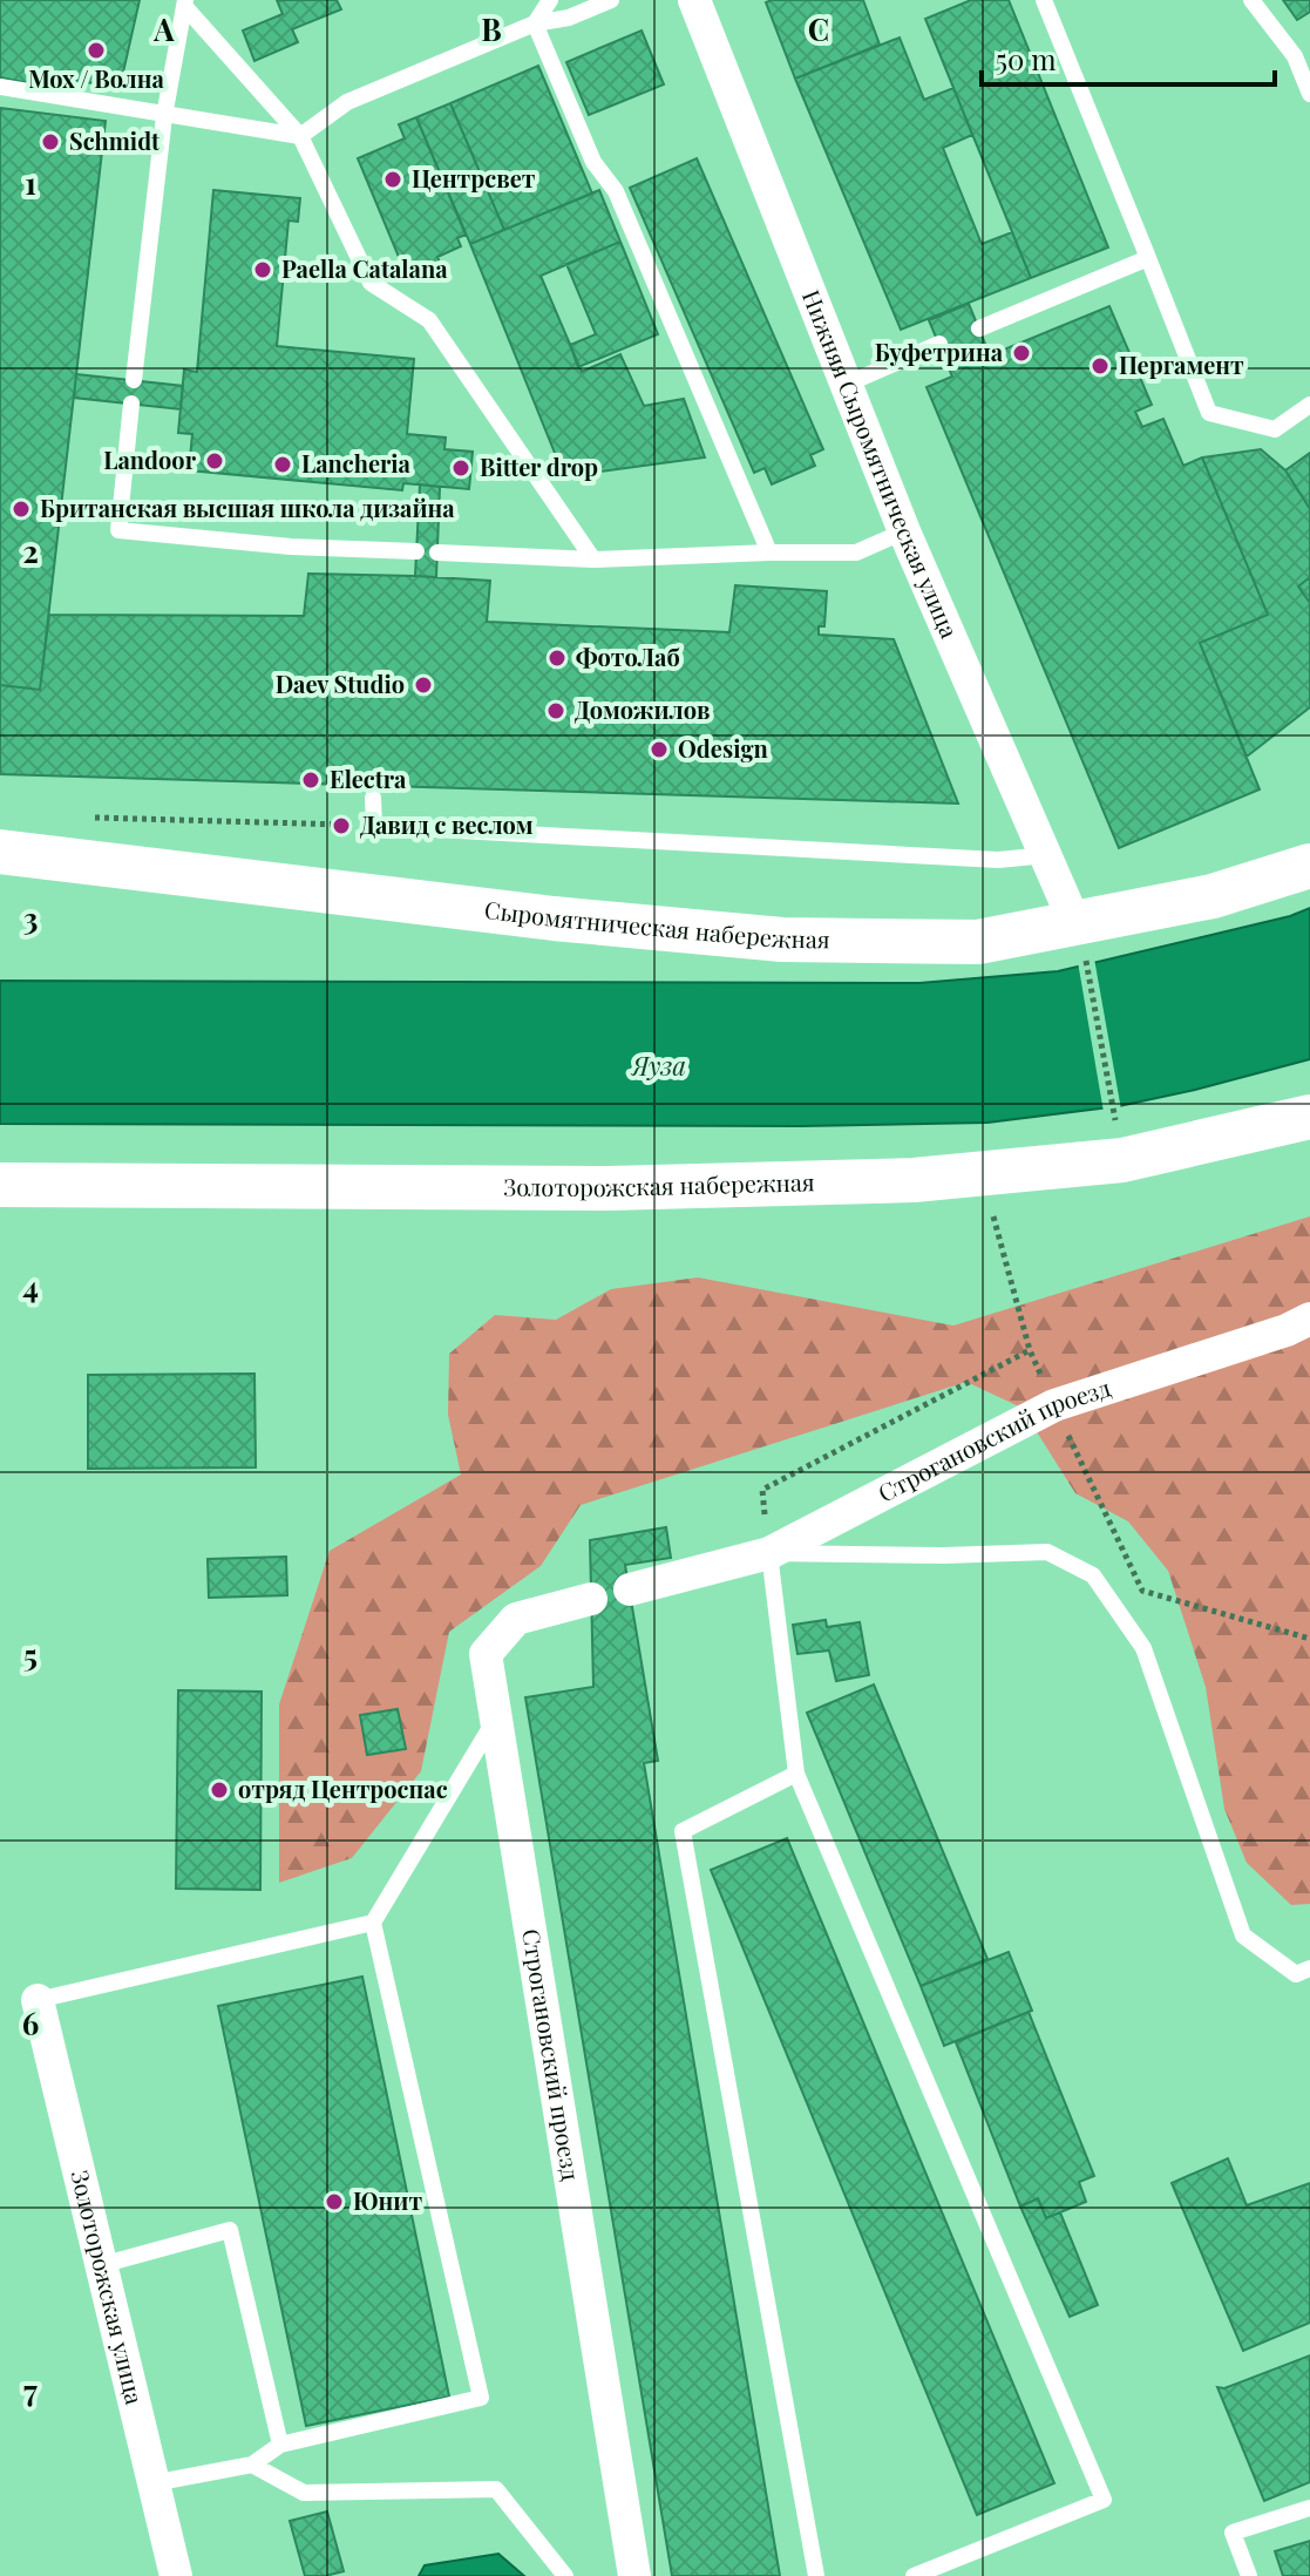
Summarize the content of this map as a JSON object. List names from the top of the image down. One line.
{"streets":{"main road":["Сыромятническая набережная","Золоторожская набережная"],"street":["Нижняя Сыромятническая улица","Строгановский проезд","Золоторожская улица"]},"crossings":[["Нижняя Сыромятническая улица","Сыромятническая набережная"]],"water":["Яуза"],"places":["Мох / Волна","Schmidt","Центрсвет","Paella Catalana","Буфетрина","Пергамент","Landoor","Lancheria","Bitter drop","Британская высшая школа дизайна","ФотоЛаб","Daev Studio","Доможилов","Odesign","Electra","Давид с веслом","отряд Центроспас","Юнит"],"scale_bar":"50 m","grid":{"columns":["A","B","C"],"rows":["1","2","3","4","5","6","7"]}}
